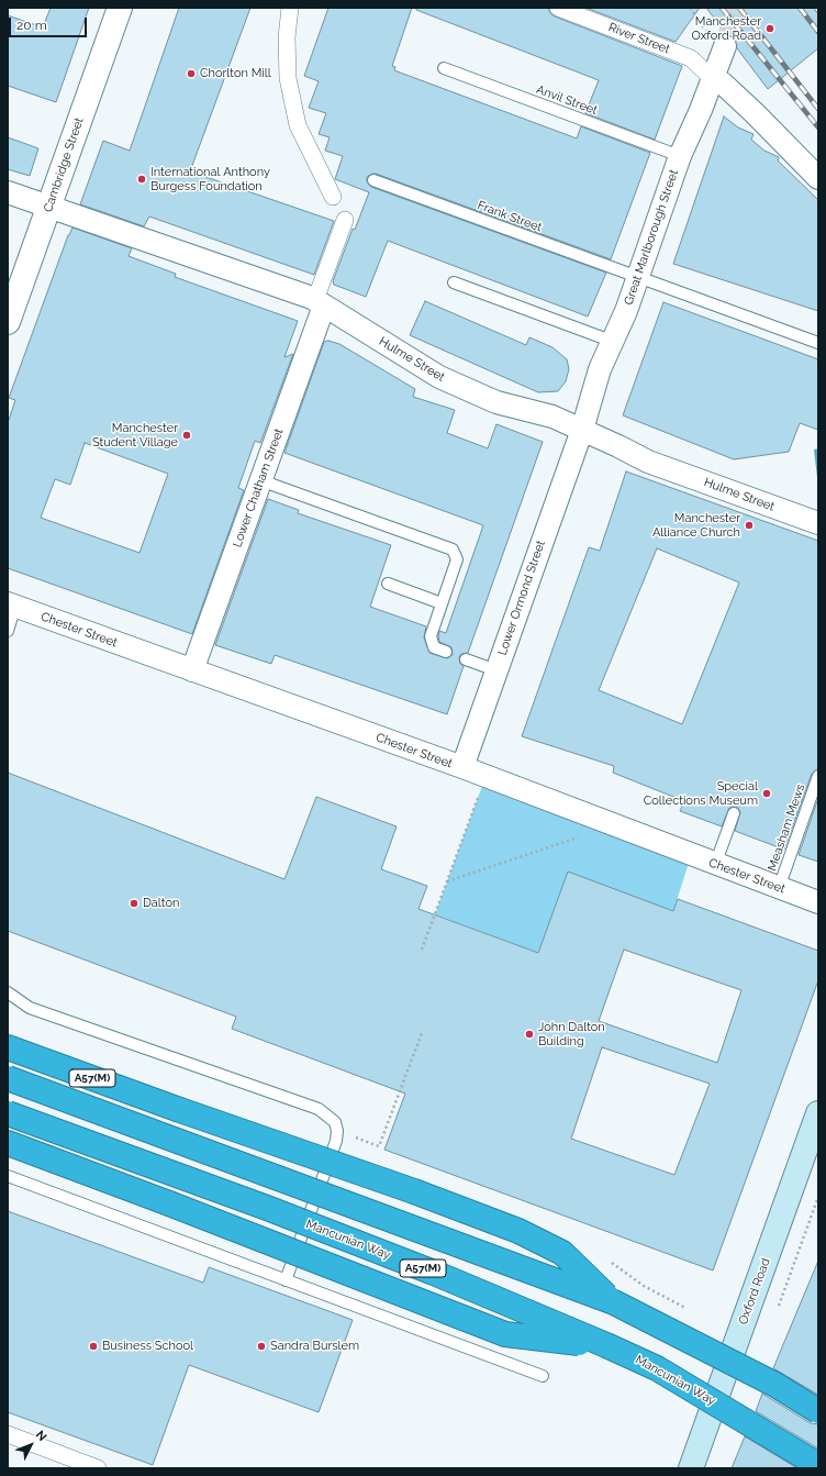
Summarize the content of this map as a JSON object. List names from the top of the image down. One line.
{"streets":{"highway":["A57(M)","Mancunian Way"],"main road":["Oxford Road"],"street":["River Street","Cambridge Street","Great Marlborough Street","Hulme Street","Lower Chatham Street","Lower Ormond Street","Chester Street"],"lane":["Anvil Street","Frank Street","Measham Mews"]},"crossings":[["River Street","Great Marlborough Street"],["Anvil Street","Great Marlborough Street"],["Cambridge Street","Hulme Street"],["Frank Street","Great Marlborough Street"],["Great Marlborough Street","Hulme Street"],["Great Marlborough Street","Lower Ormond Street"],["Hulme Street","Lower Chatham Street"],["Hulme Street","Lower Ormond Street"],["Lower Chatham Street","Chester Street"],["Lower Ormond Street","Chester Street"],["Chester Street","Measham Mews"],["A57(M)","Mancunian Way"]],"places":["Manchester Oxford Road","Chorlton Mill","International Anthony Burgess Foundation","Manchester Student Village","Manchester Alliance Church","Special Collections Museum","Dalton","John Dalton Building","Business School","Sandra Burslem"],"scale_bar":"20 m","north":"top right"}
